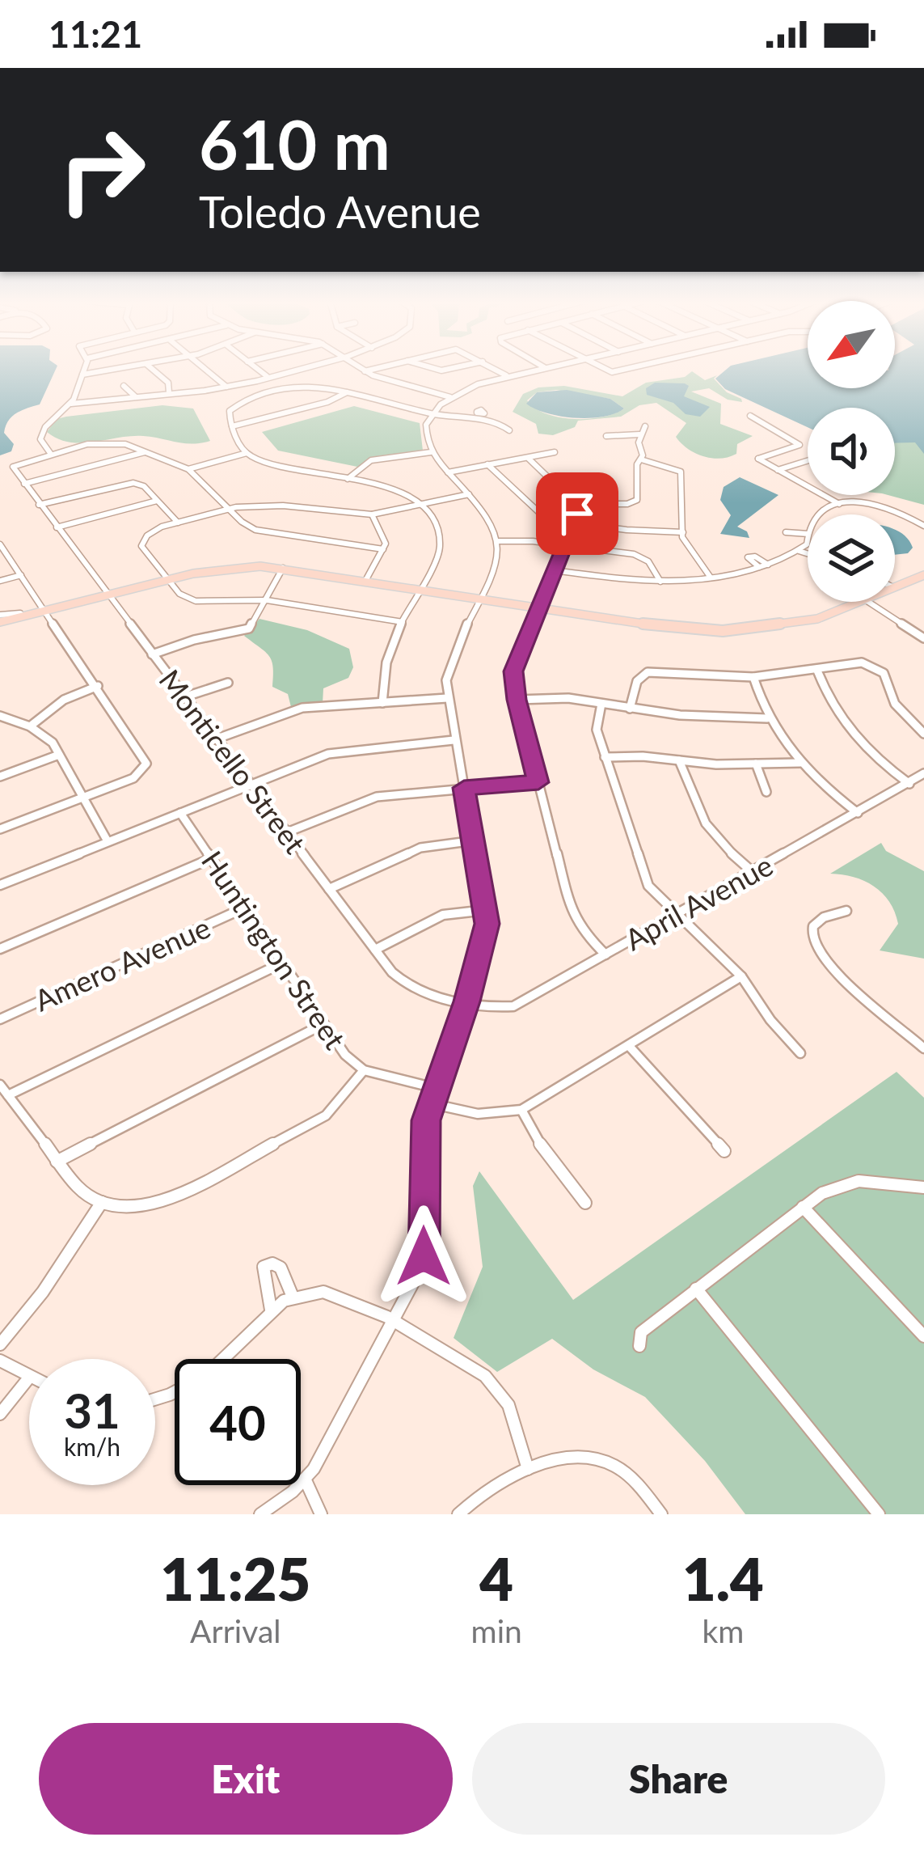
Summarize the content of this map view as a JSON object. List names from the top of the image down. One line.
{"streets":{"street":["Monticello Street","April Avenue","Huntington Street","Amero Avenue"]},"crossings":[["Monticello Street","April Avenue"],["Huntington Street","Amero Avenue"]],"north":"bottom left","page":{"status":"11:21","turn":["610 m","Toledo Avenue"],"speed":"31 km/h","limit":"40","eta":["11:25","Arrival","4","min","1.4","km"],"buttons":["Exit","Share"]}}
